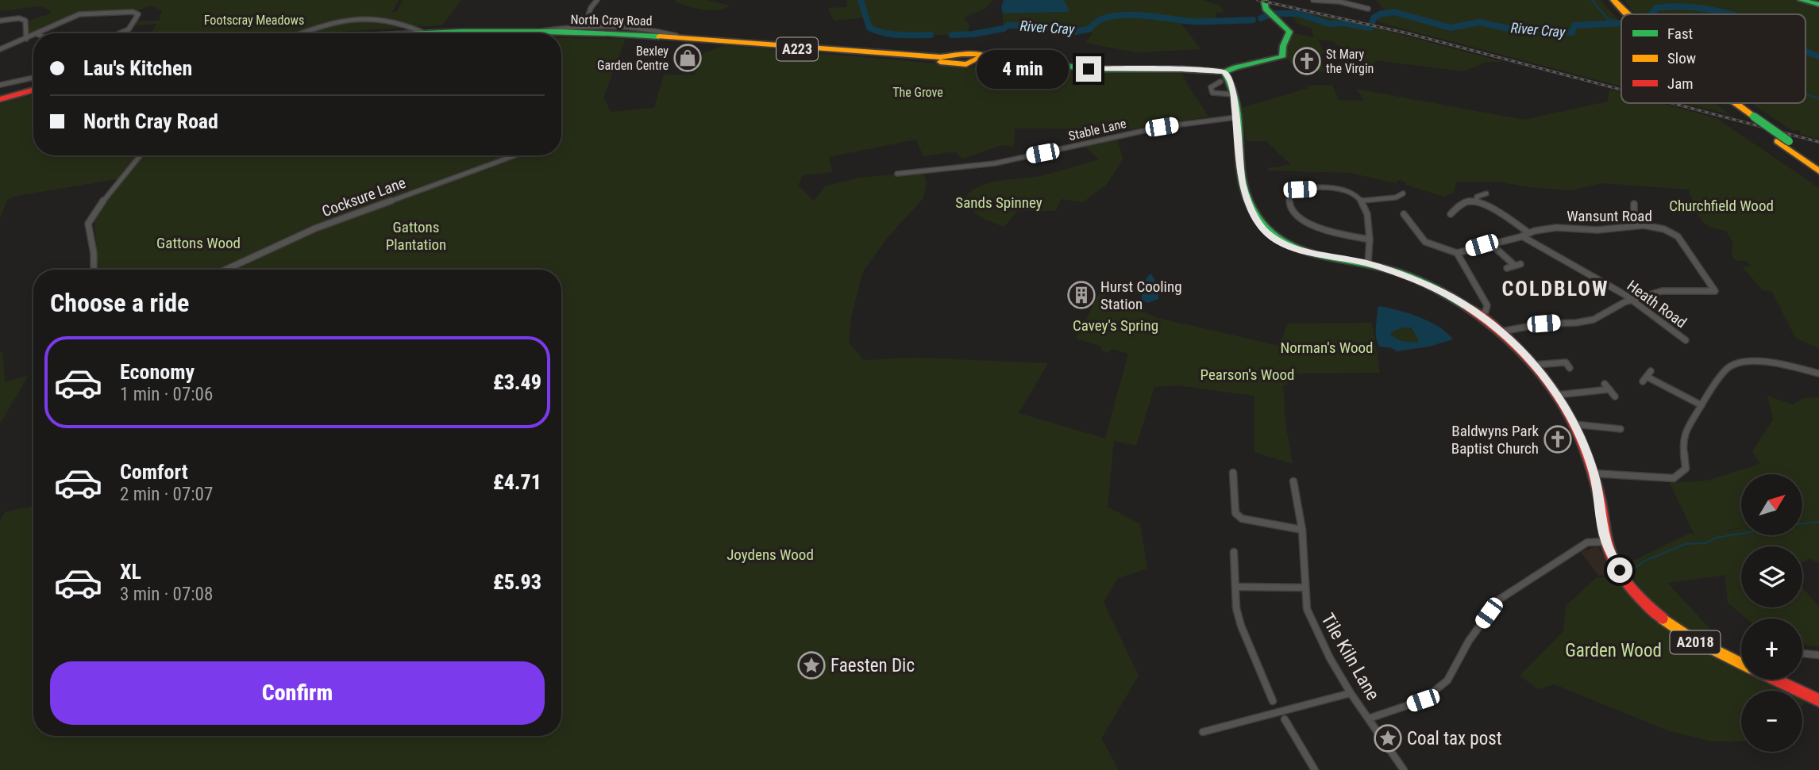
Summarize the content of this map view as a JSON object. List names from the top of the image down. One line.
{"streets":{"main road":["North Cray Road","A223","A2018"],"street":["Stable Lane","Cocksure Lane","Wansunt Road","Heath Road","Tile Kiln Lane"]},"crossings":[["North Cray Road","A223"],["A223","A2018"],["Stable Lane","A2018"],["Wansunt Road","Heath Road"],["Wansunt Road","A2018"]],"districts":["COLDBLOW"],"water":["River Cray"],"parks":["Footscray Meadows","The Grove","Sands Spinney","Churchfield Wood","Gattons Plantation","Gattons Wood","Cavey's Spring","Norman's Wood","Pearson's Wood","Joydens Wood","Garden Wood"],"places":{"shop":["Bexley Garden Centre"],"church":["St Mary the Virgin","Baldwyns Park Baptist Church"],"building":["Hurst Cooling Station"],"place":["Faesten Dic","Coal tax post"]},"legend":["Fast","Slow","Jam"],"north":"top right","page":{"banner":["Lau's Kitchen","North Cray Road"],"bubble":"4 min","heading":"Choose a ride","list":[{"name":"Economy","note":"1 min · 07:06","value":"£3.49"},{"name":"Comfort","note":"2 min · 07:07","value":"£4.71"},{"name":"XL","note":"3 min · 07:08","value":"£5.93"}],"map_buttons":["+","−"],"buttons":"Confirm"}}
